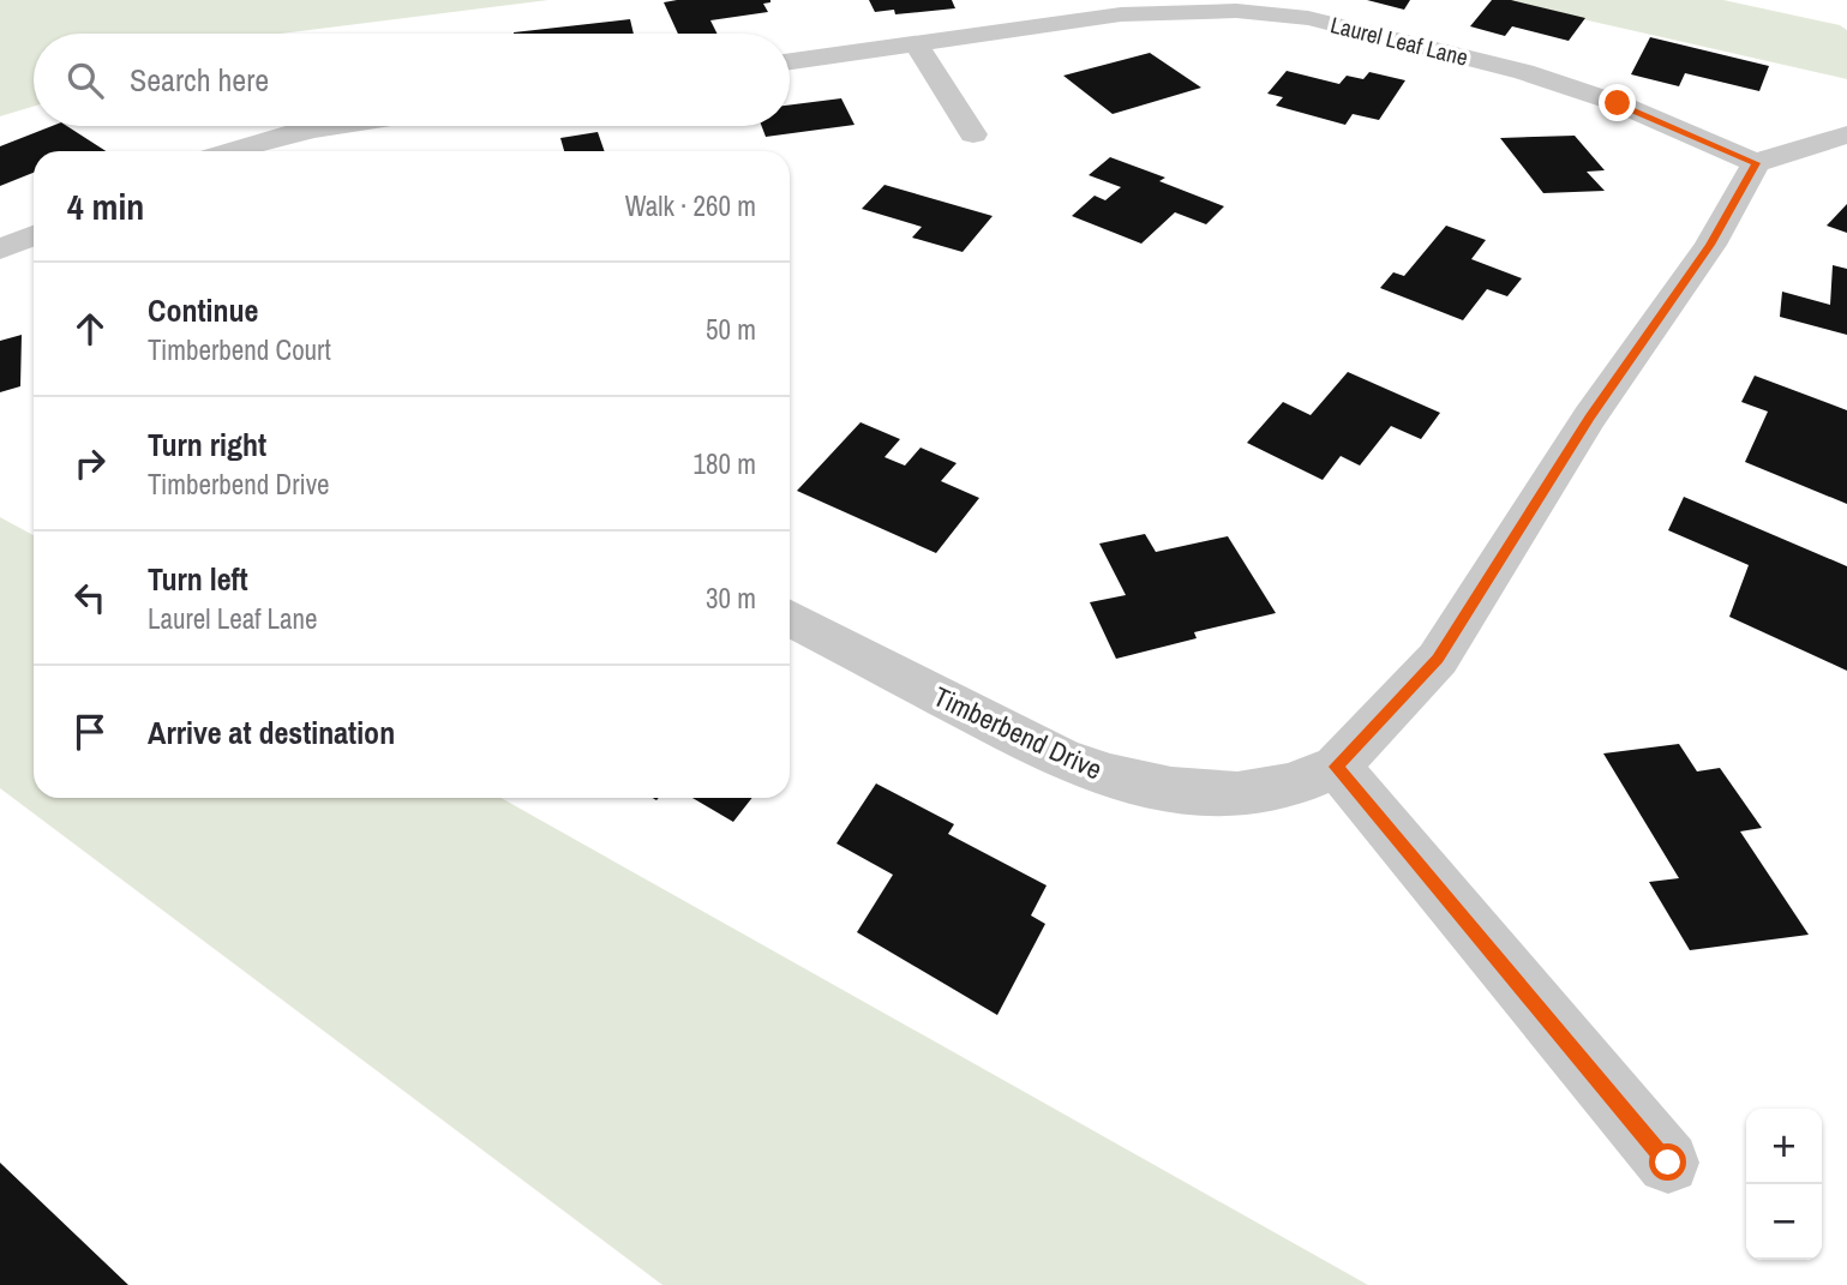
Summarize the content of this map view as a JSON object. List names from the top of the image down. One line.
{"streets":{"street":["Laurel Leaf Lane","Timberbend Drive"]},"crossings":[["Laurel Leaf Lane","Timberbend Drive"]],"page":{"search":"Search here","heading":["4 min","Walk · 260 m"],"list":[["Continue","Timberbend Court","50 m"],["Turn right","Timberbend Drive","180 m"],["Turn left","Laurel Leaf Lane","30 m"],"Arrive at destination"],"map_buttons":["+","−"]}}
